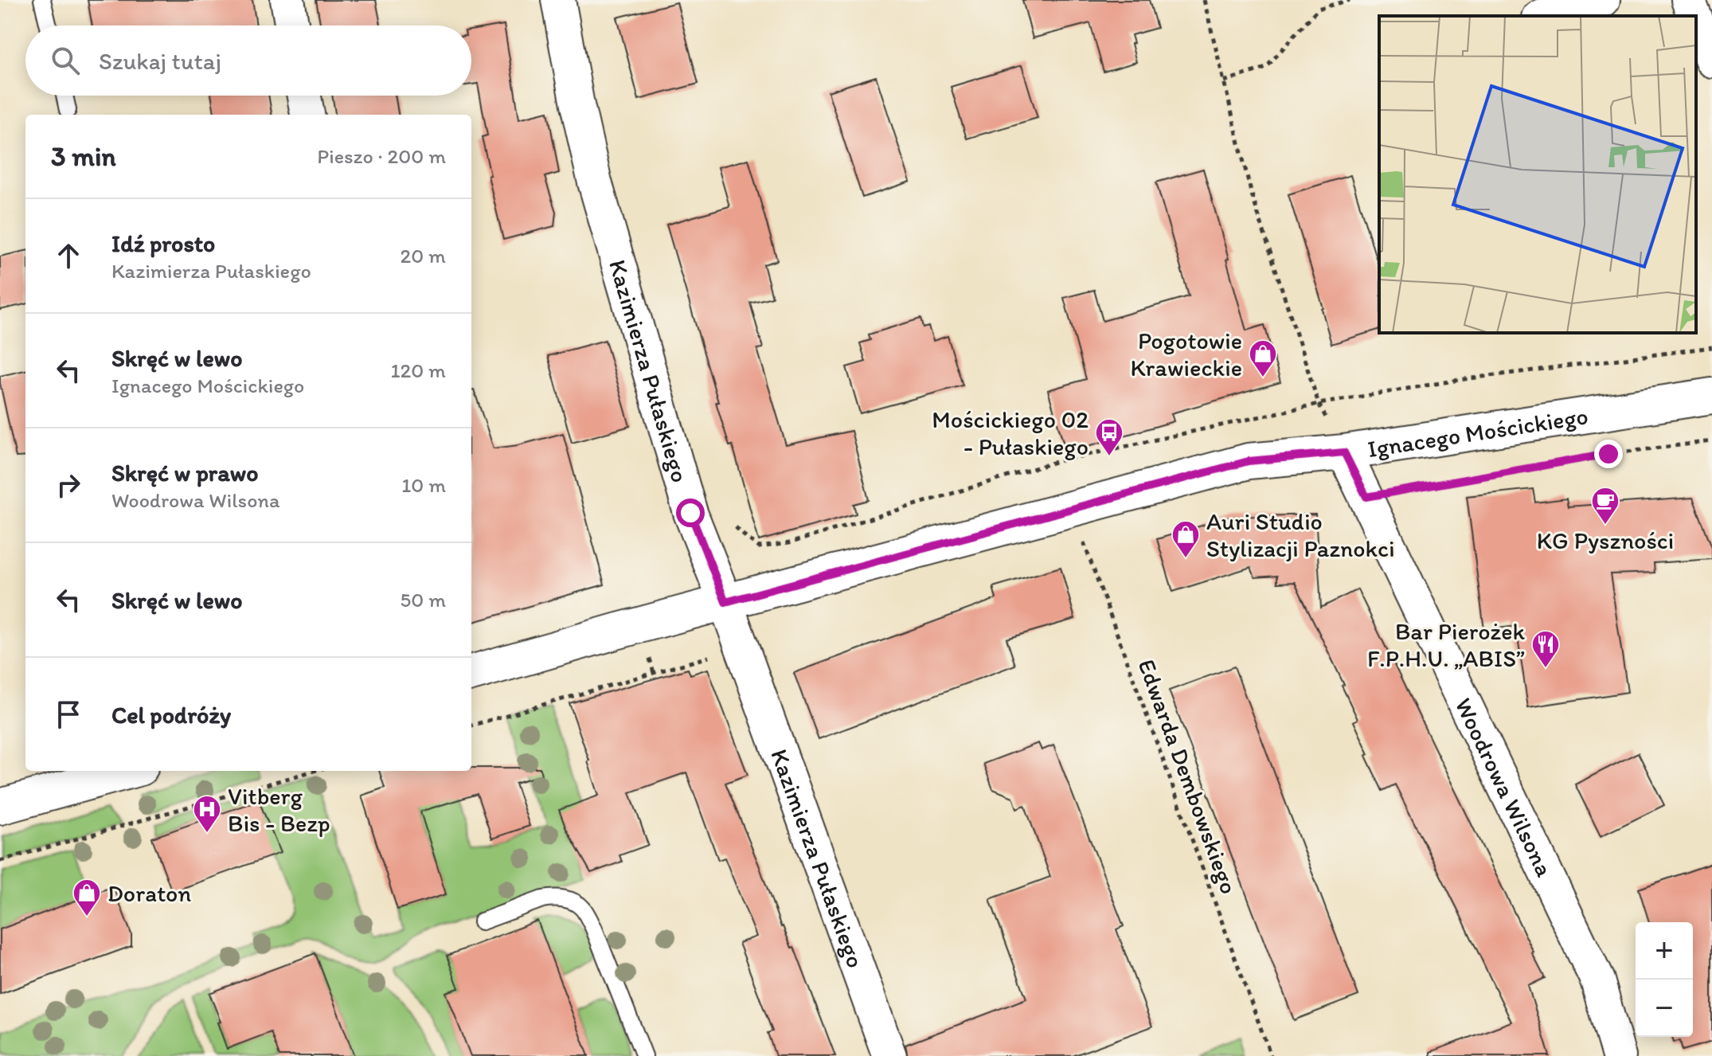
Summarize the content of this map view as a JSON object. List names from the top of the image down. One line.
{"streets":{"street":["Kazimierza Pułaskiego","Ignacego Mościckiego","Woodrowa Wilsona"],"path":["Edwarda Dembowskiego"]},"crossings":[["Kazimierza Pułaskiego","Ignacego Mościckiego"],["Ignacego Mościckiego","Edwarda Dembowskiego"],["Ignacego Mościckiego","Woodrowa Wilsona"]],"places":{"shop":["Pogotowie Krawieckie","Auri Studio Stylizacji Paznokci","Doraton"],"bus stop":["Mościckiego 02 - Pułaskiego"],"cafe":["KG Pyszności"],"restaurant":["Bar Pierożek F.P.H.U. „ABIS”"],"hospital":["Vitberg Bis - Bezp"]},"page":{"search":"Szukaj tutaj","heading":["3 min","Pieszo · 200 m"],"list":[["Idź prosto","Kazimierza Pułaskiego","20 m"],["Skręć w lewo","Ignacego Mościckiego","120 m"],["Skręć w prawo","Woodrowa Wilsona","10 m"],["Skręć w lewo","50 m"],"Cel podróży"],"map_buttons":["+","−"]}}
